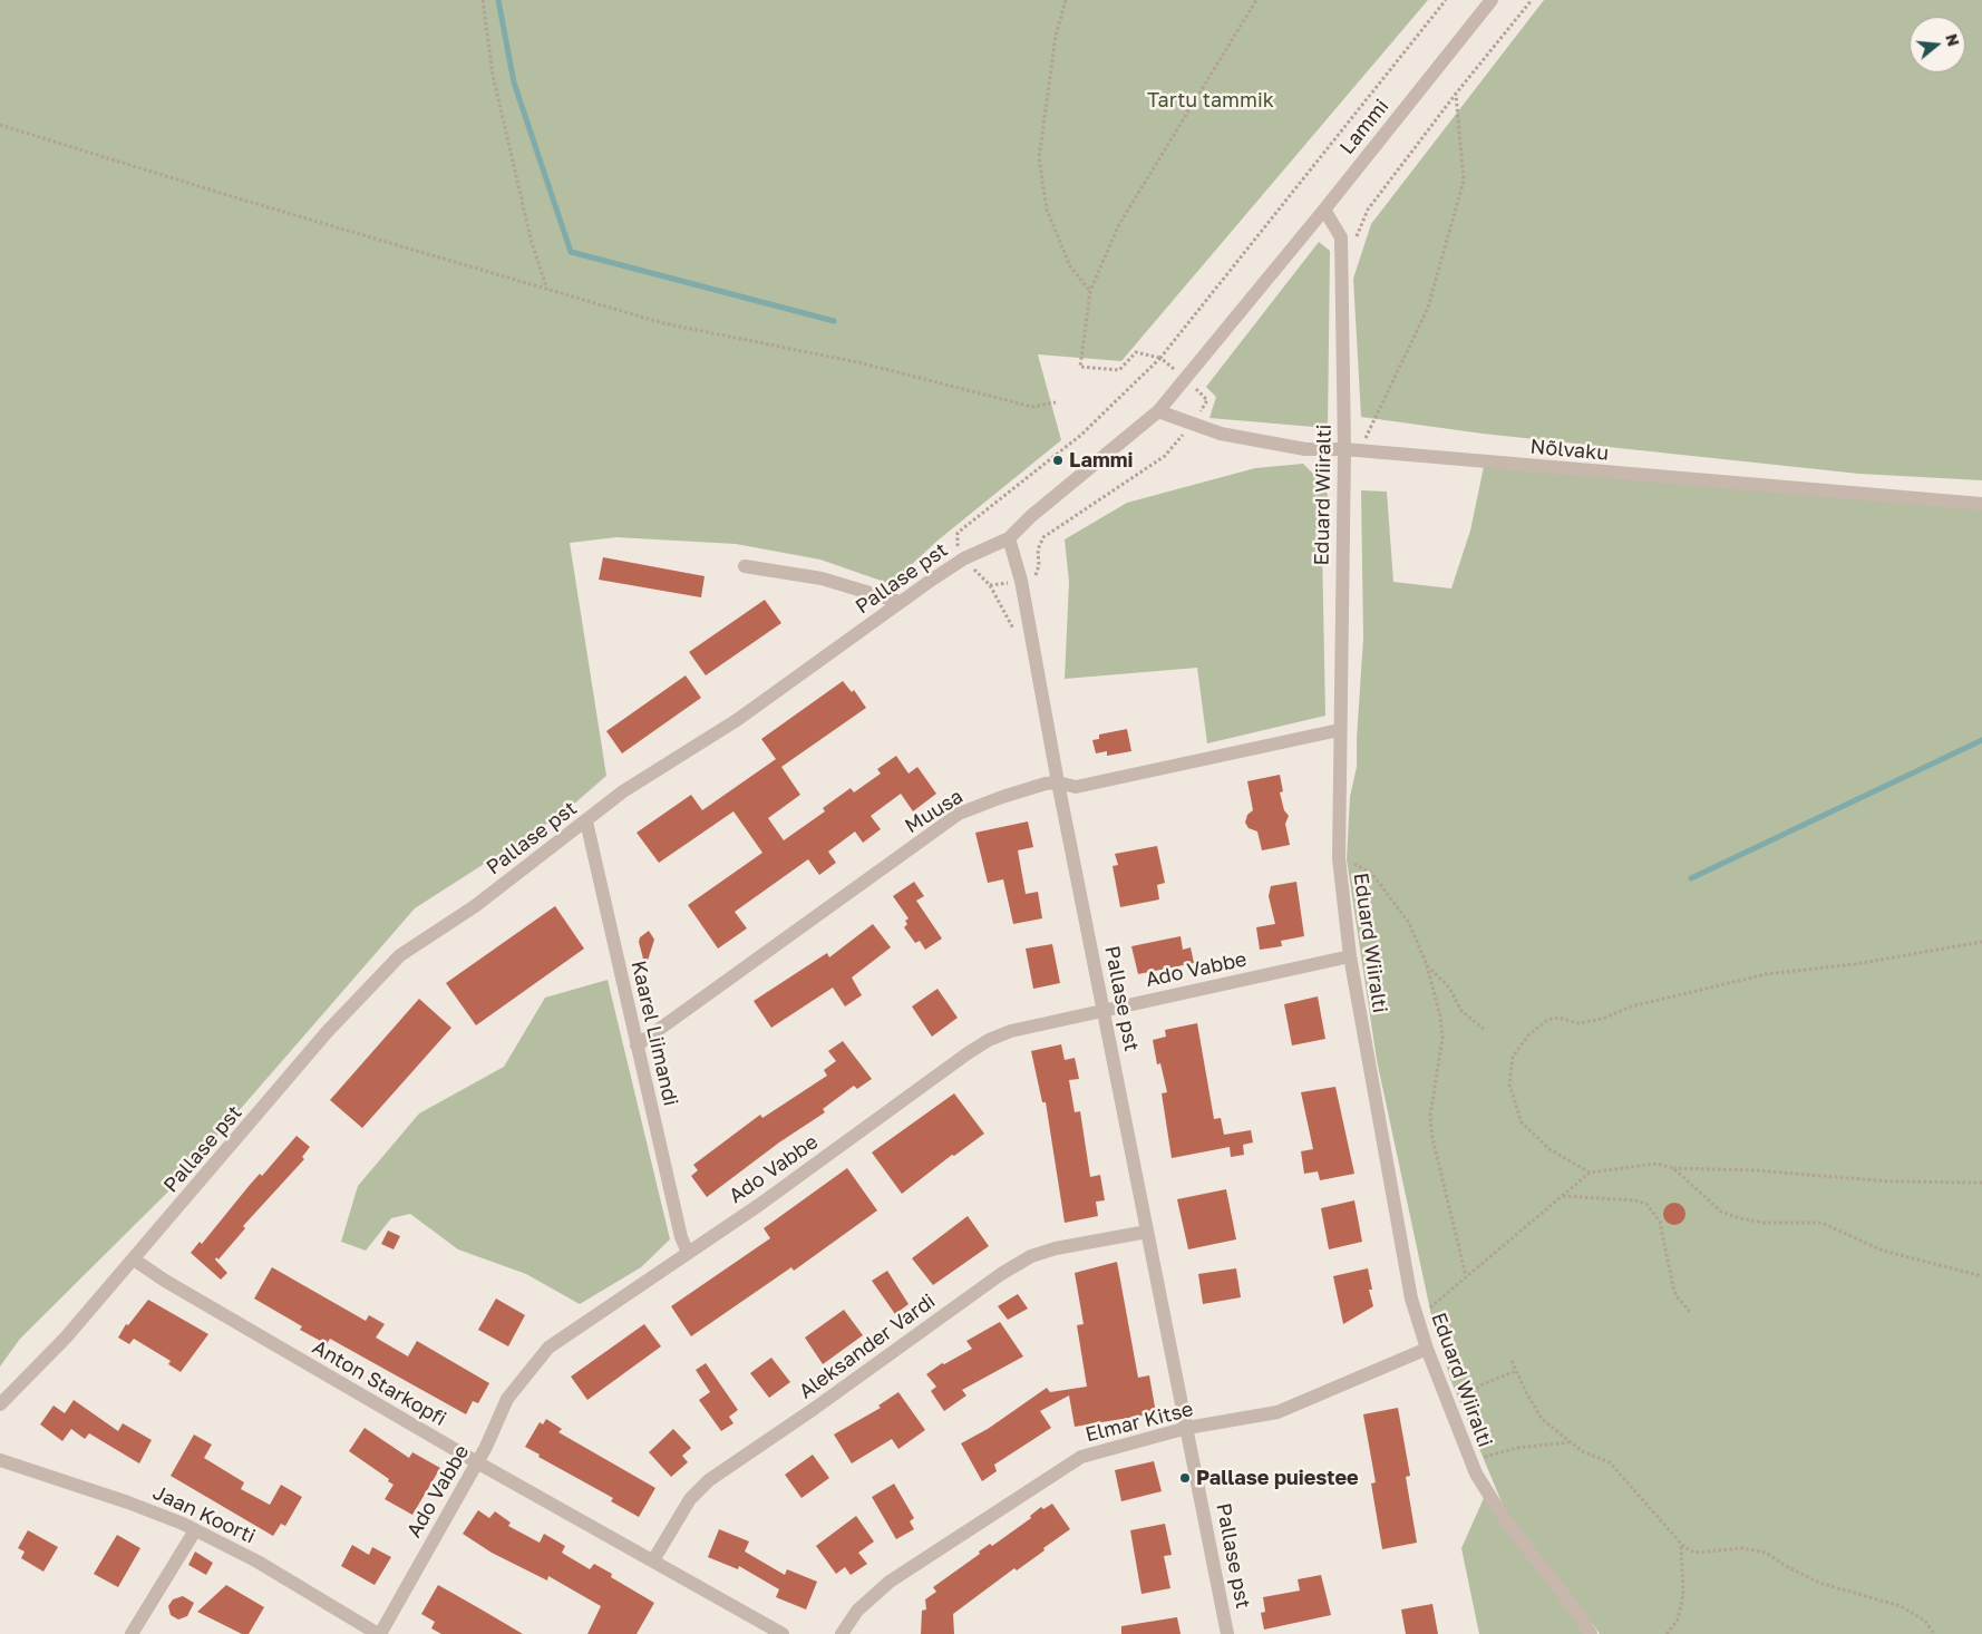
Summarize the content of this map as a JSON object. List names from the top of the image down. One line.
{"streets":{"street":["Lammi","Nõlvaku","Eduard Wiiralti","Pallase pst","Muusa","Ado Vabbe","Kaarel Liimandi","Aleksander Vardi","Anton Starkopfi","Elmar Kitse","Jaan Koorti"]},"crossings":[["Lammi","Nõlvaku"],["Lammi","Eduard Wiiralti"],["Lammi","Pallase pst"],["Nõlvaku","Eduard Wiiralti"],["Eduard Wiiralti","Muusa"],["Eduard Wiiralti","Ado Vabbe"],["Eduard Wiiralti","Elmar Kitse"],["Pallase pst","Muusa"],["Pallase pst","Ado Vabbe"],["Pallase pst","Kaarel Liimandi"],["Pallase pst","Aleksander Vardi"],["Pallase pst","Anton Starkopfi"],["Pallase pst","Elmar Kitse"],["Muusa","Kaarel Liimandi"],["Ado Vabbe","Kaarel Liimandi"],["Ado Vabbe","Anton Starkopfi"],["Ado Vabbe","Jaan Koorti"],["Aleksander Vardi","Anton Starkopfi"]],"parks":["Tartu tammik"],"places":["Lammi","Pallase puiestee"],"north":"right"}
